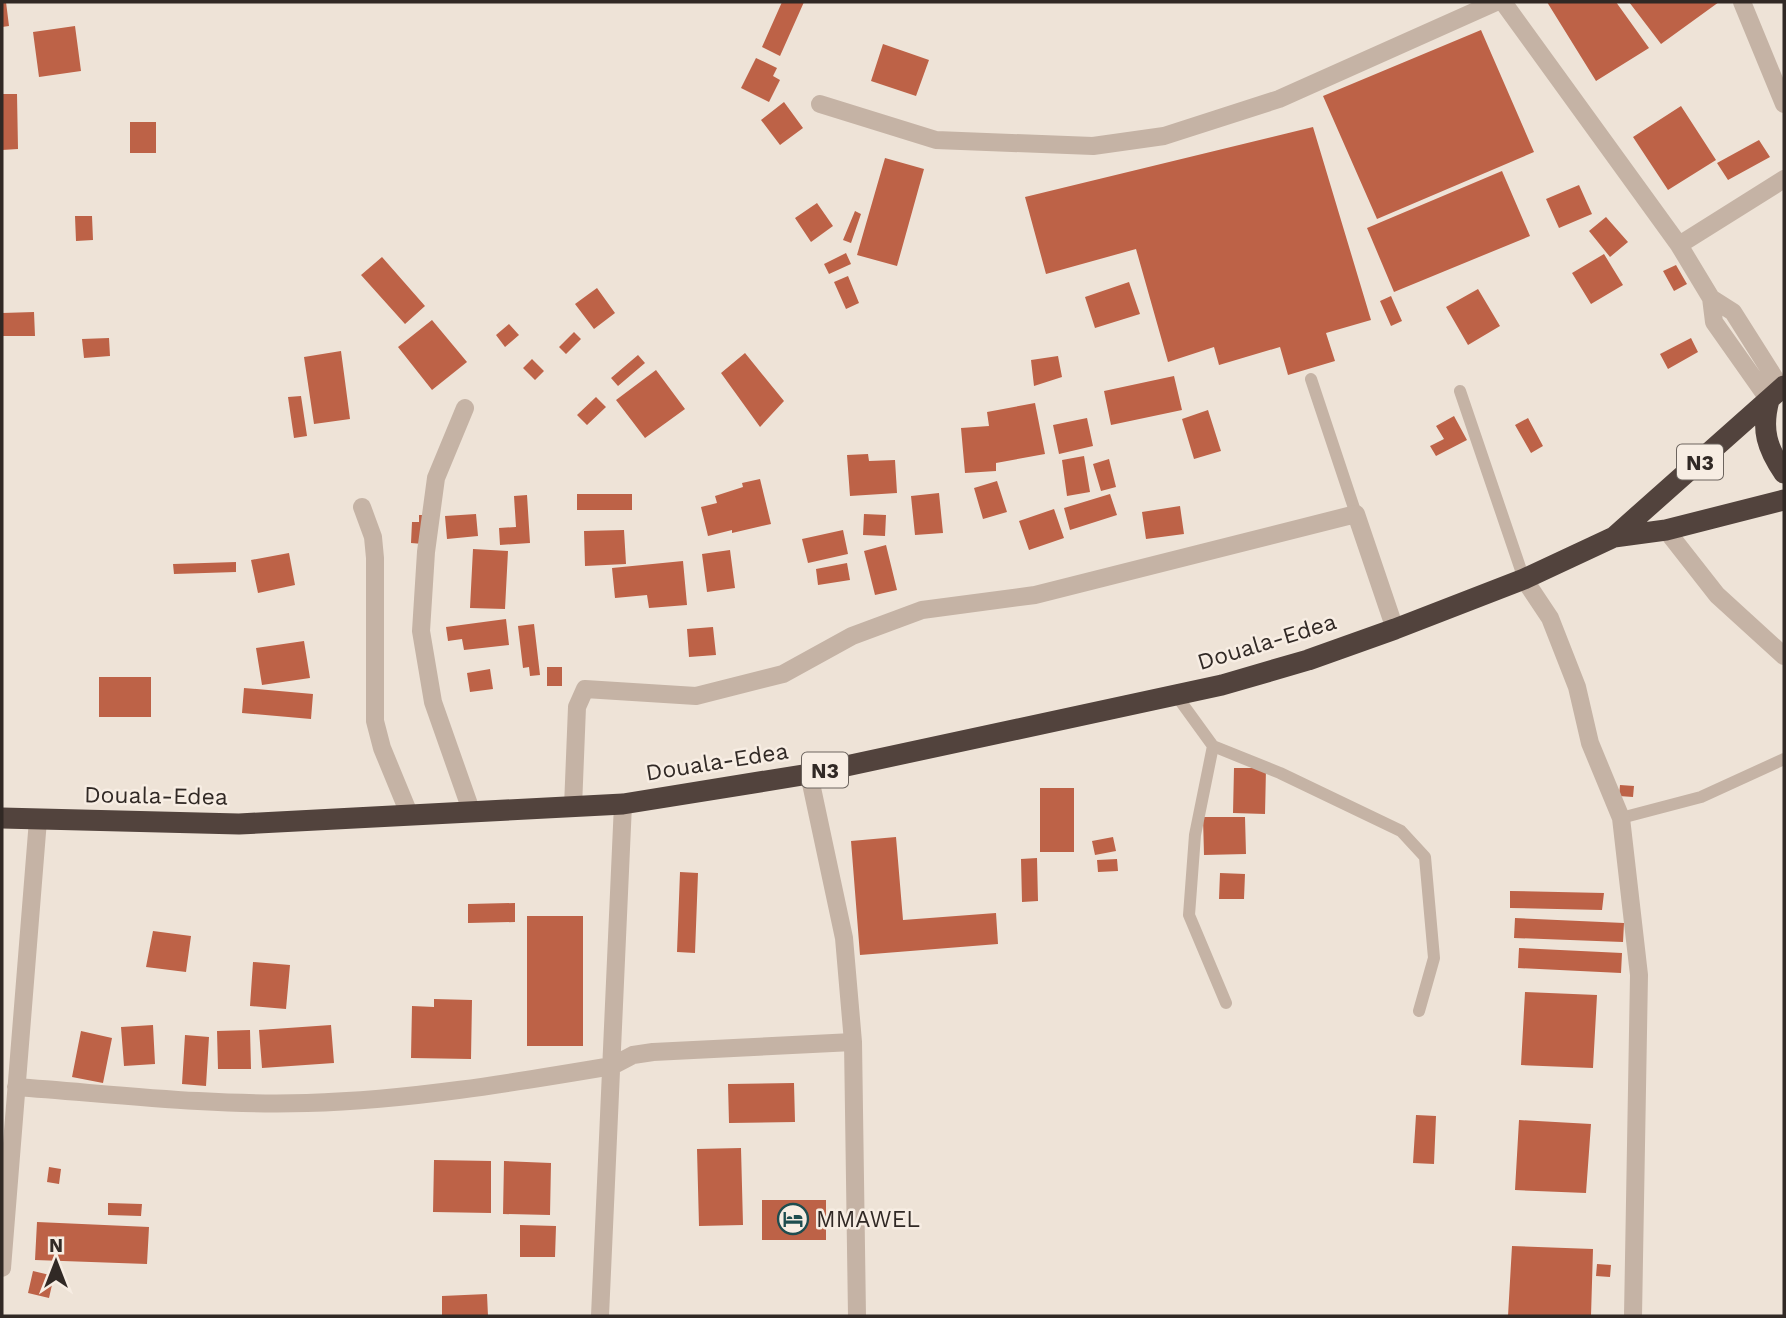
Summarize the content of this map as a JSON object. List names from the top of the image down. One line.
{"streets":{"highway":["N3","Douala-Edea"]},"places":{"hotel":["MMAWEL"]},"north":"top"}
